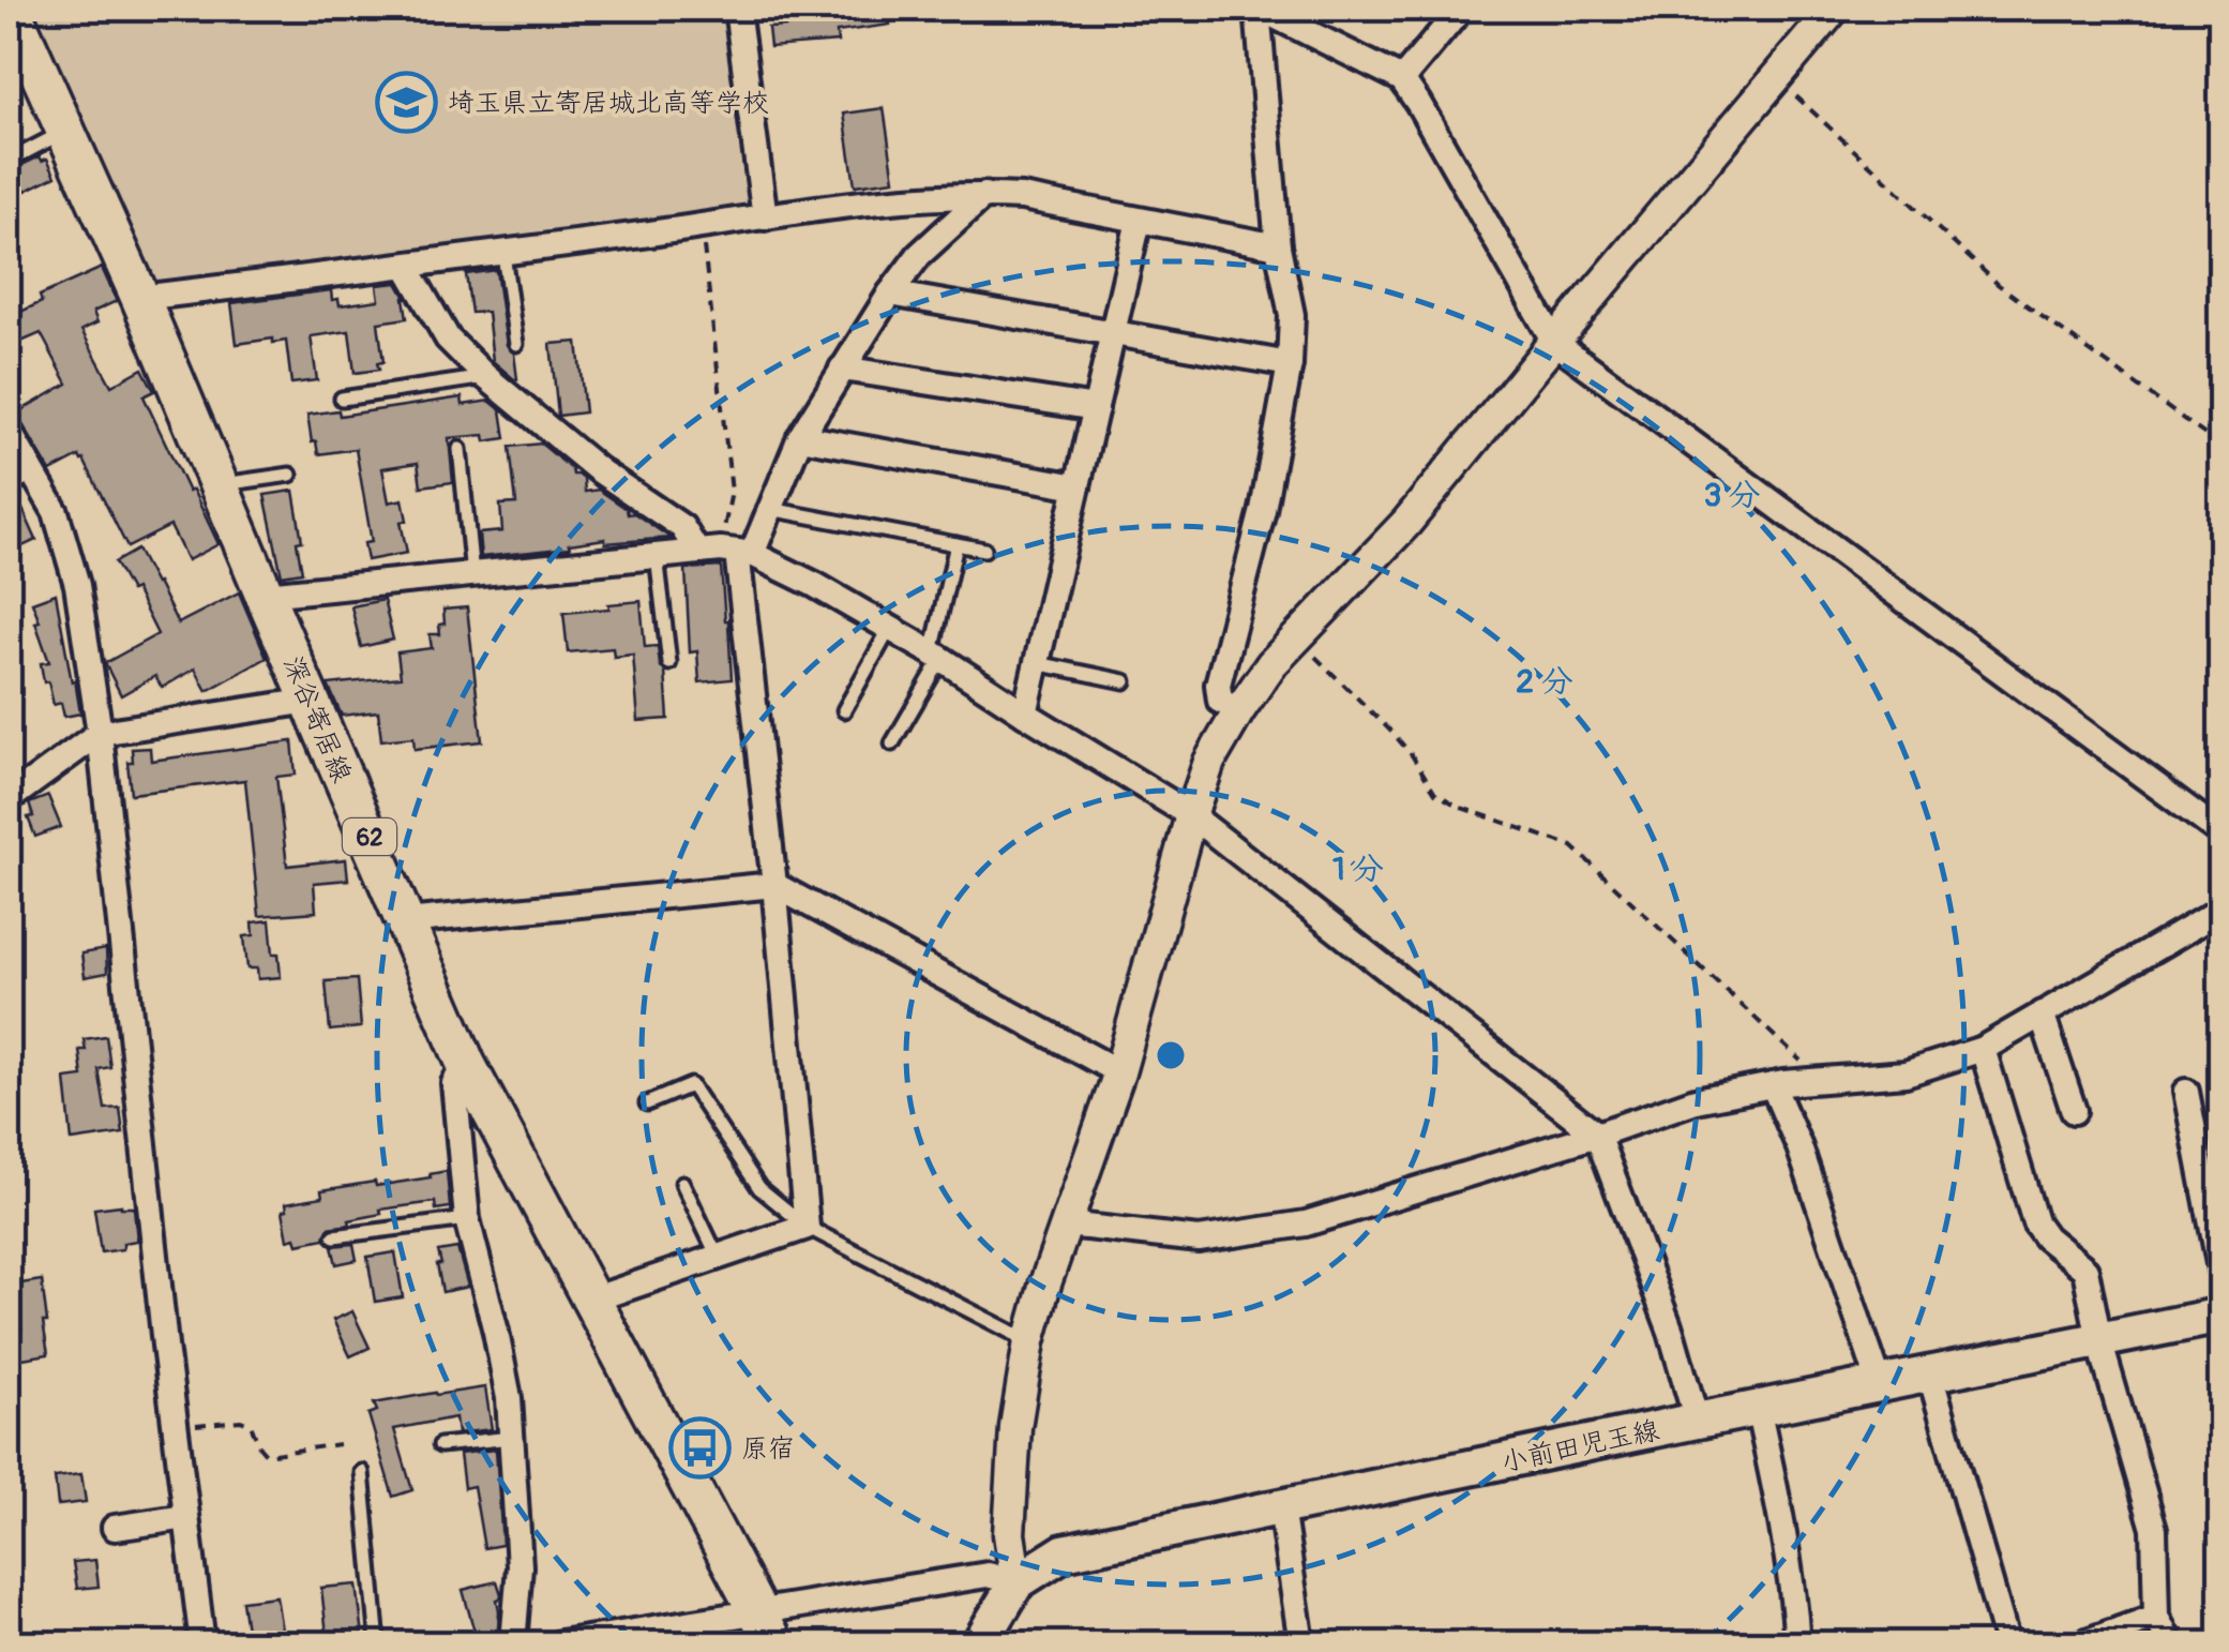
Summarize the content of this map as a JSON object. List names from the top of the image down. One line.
{"streets":{"main road":["深谷寄居線","62","小前田児玉線"]},"places":{"school or university":["埼玉県立寄居城北高等学校"],"bus stop":["原宿"]},"rings":["3 分","2 分","1 分"]}
